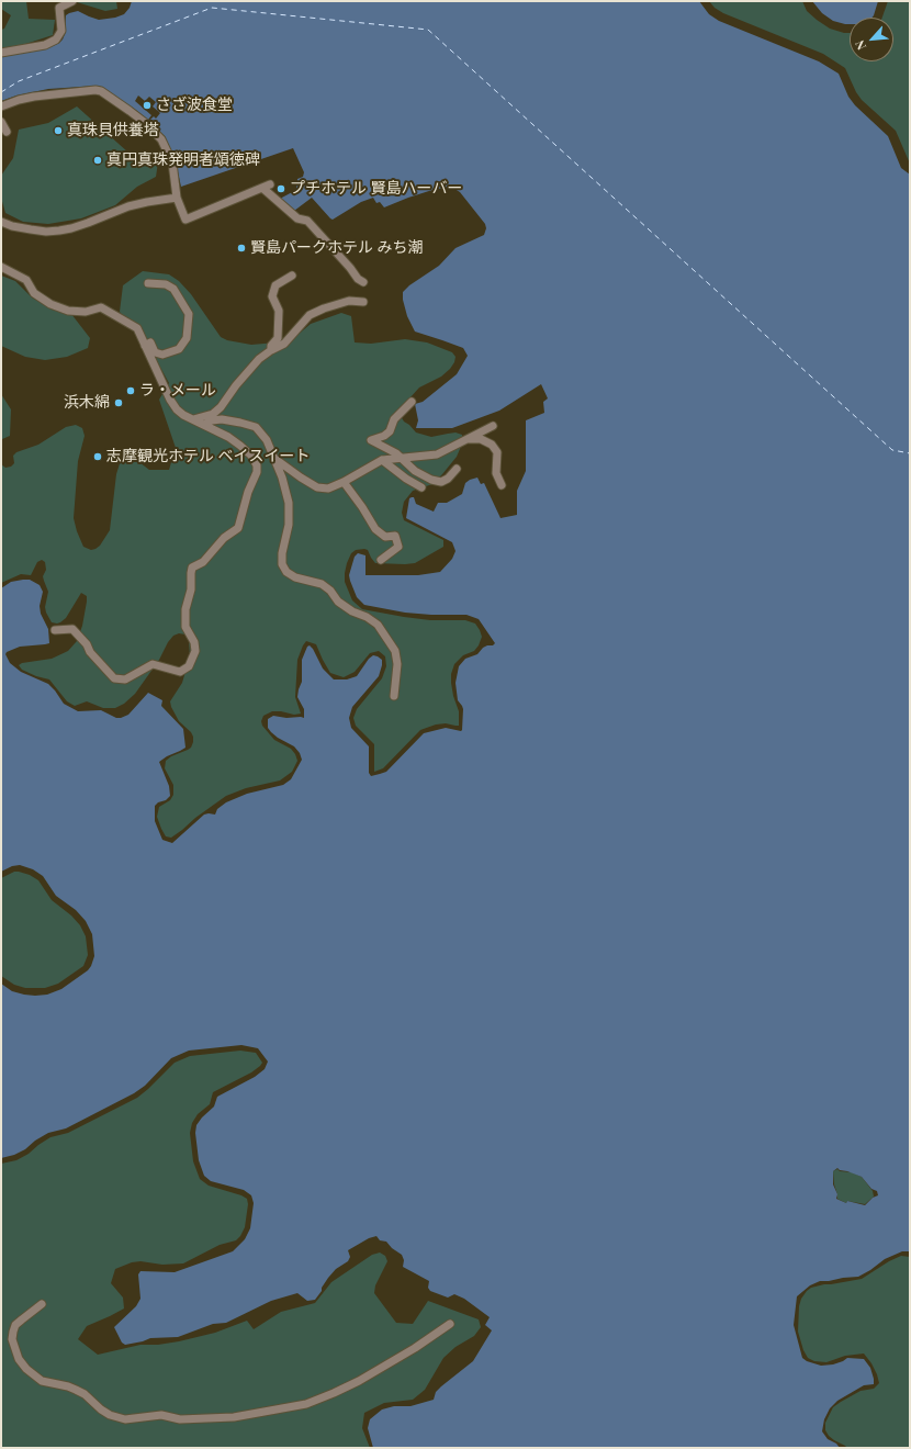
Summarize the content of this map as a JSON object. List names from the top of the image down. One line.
{"places":["さざ波食堂","真珠貝供養塔","真円真珠発明者頌徳碑","プチホテル 賢島ハーバー","賢島パークホテル みち潮","ラ・メール","浜木綿","志摩観光ホテル ベイスイート"],"north":"bottom left"}
